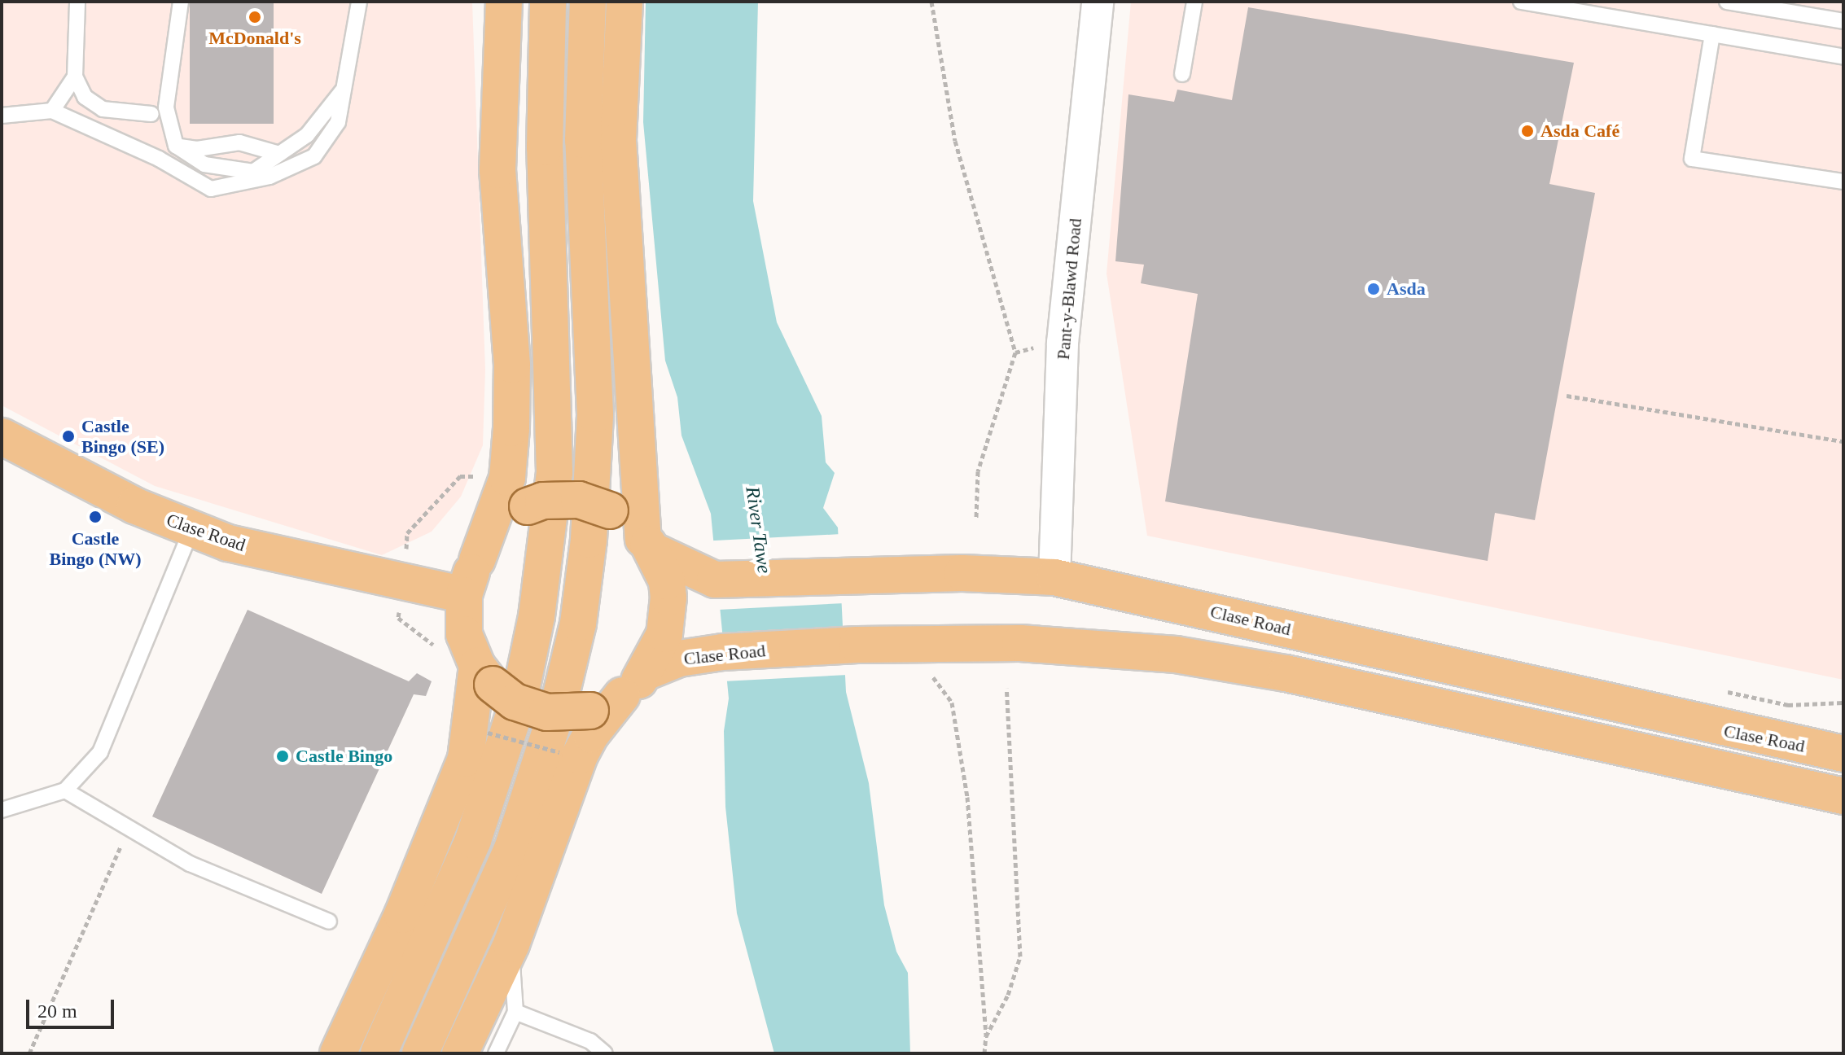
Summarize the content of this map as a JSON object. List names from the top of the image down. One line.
{"streets":{"main road":["Clase Road"],"street":["Pant-y-Blawd Road"]},"crossings":[["Pant-y-Blawd Road","Clase Road"]],"water":["River Tawe"],"places":["McDonald's","Asda Café","Asda","Castle Bingo (SE)","Castle Bingo (NW)","Castle Bingo"],"scale_bar":"20 m"}
